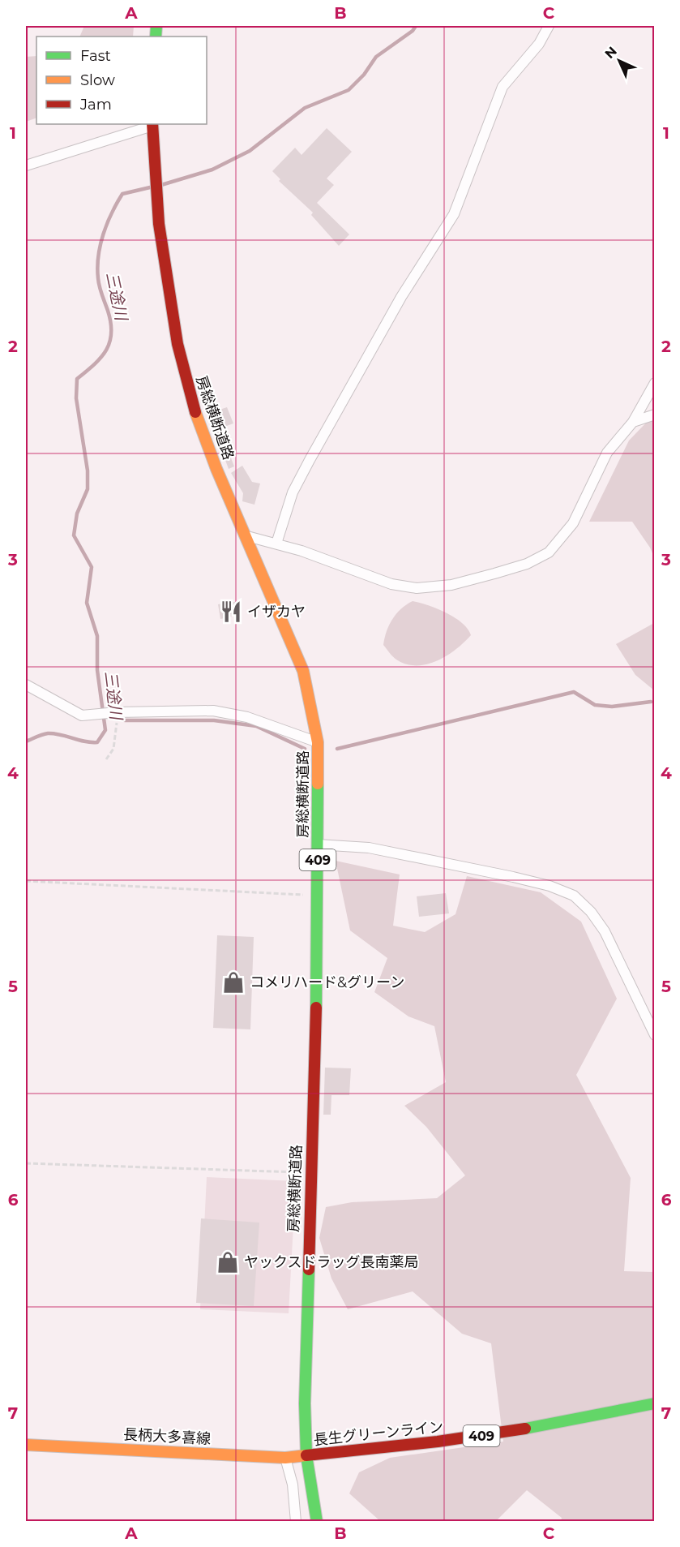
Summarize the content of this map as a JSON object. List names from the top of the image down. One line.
{"streets":{"main road":["房総横断道路","409","長生グリーンライン","長柄大多喜線"]},"crossings":[["房総横断道路","長生グリーンライン"],["房総横断道路","長柄大多喜線"],["長生グリーンライン","長柄大多喜線"]],"water":["三途川"],"places":{"restaurant":["イザカヤ"],"shop":["コメリハード&グリーン","ヤックスドラッグ長南薬局"]},"legend":["Fast","Slow","Jam"],"north":"top left","grid":{"columns":["A","B","C"],"rows":["1","2","3","4","5","6","7"]}}
